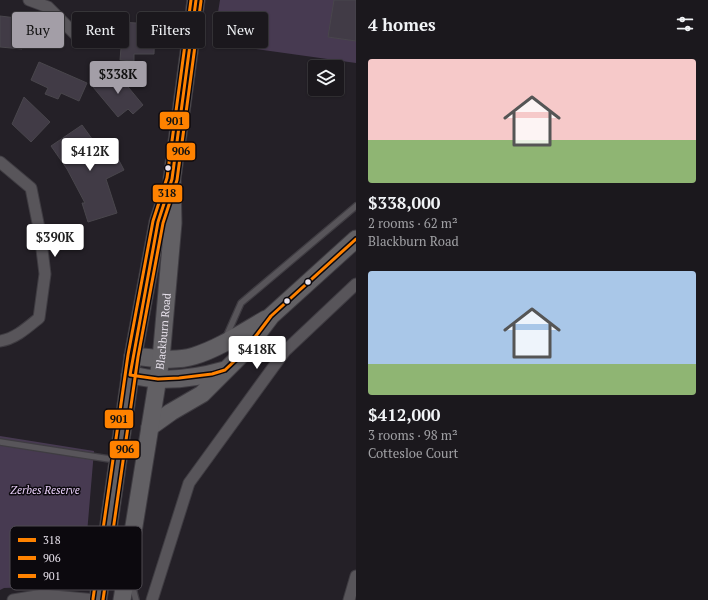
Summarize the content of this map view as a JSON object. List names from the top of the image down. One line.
{"streets":{"main road":["Blackburn Road"]},"parks":["Zerbes Reserve"],"lines":["transit line 318","transit line 901","transit line 906"],"legend":["318","906","901"],"page":{"heading":"4 homes","chip":["Buy","Rent","Filters","New"],"list":[{"name":"$338,000","note":"2 rooms · 62 m² · Blackburn Road"},{"name":"$412,000","note":"3 rooms · 98 m² · Cottesloe Court"}],"price":["$338K","$412K","$390K","$418K"]}}
